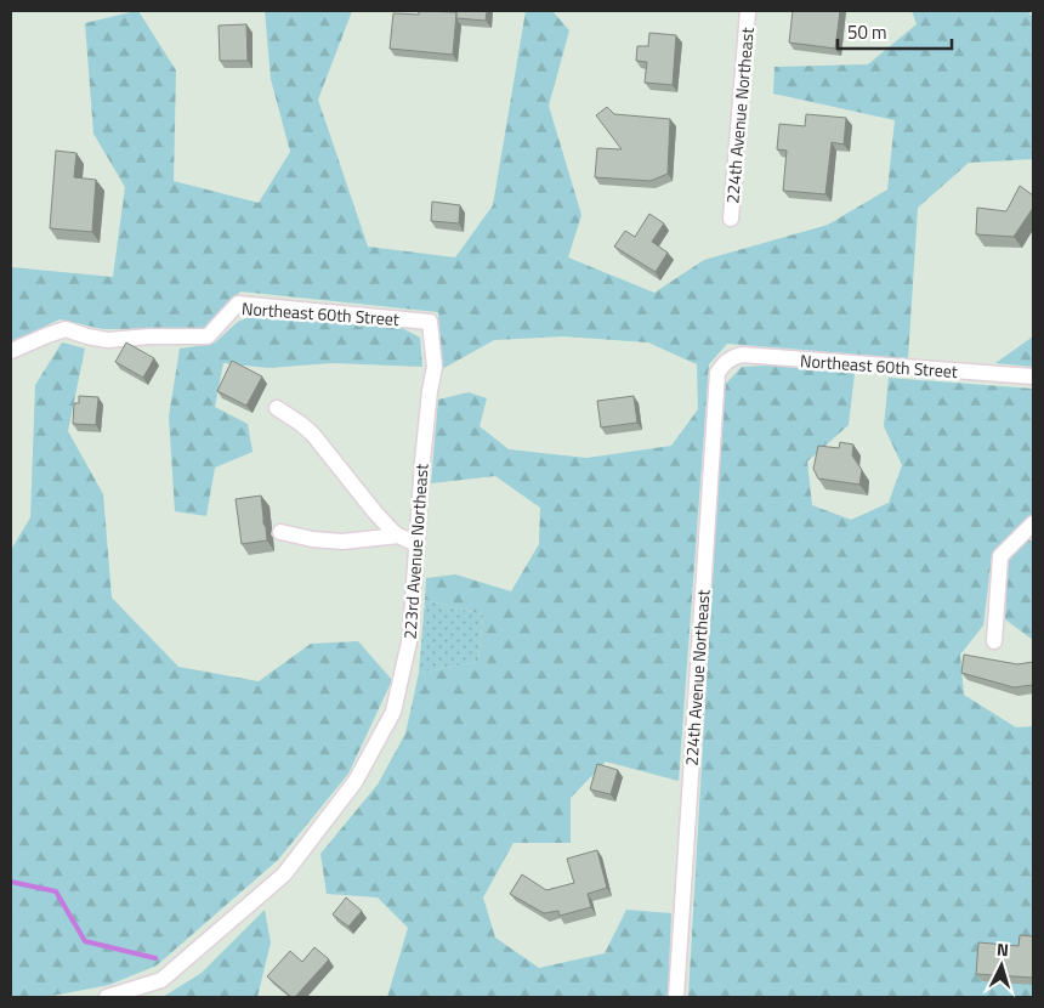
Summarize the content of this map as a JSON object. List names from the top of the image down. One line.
{"streets":{"street":["224th Avenue Northeast","Northeast 60th Street","223rd Avenue Northeast"]},"crossings":[["224th Avenue Northeast","Northeast 60th Street"],["Northeast 60th Street","223rd Avenue Northeast"]],"scale_bar":"50 m","north":"top"}
